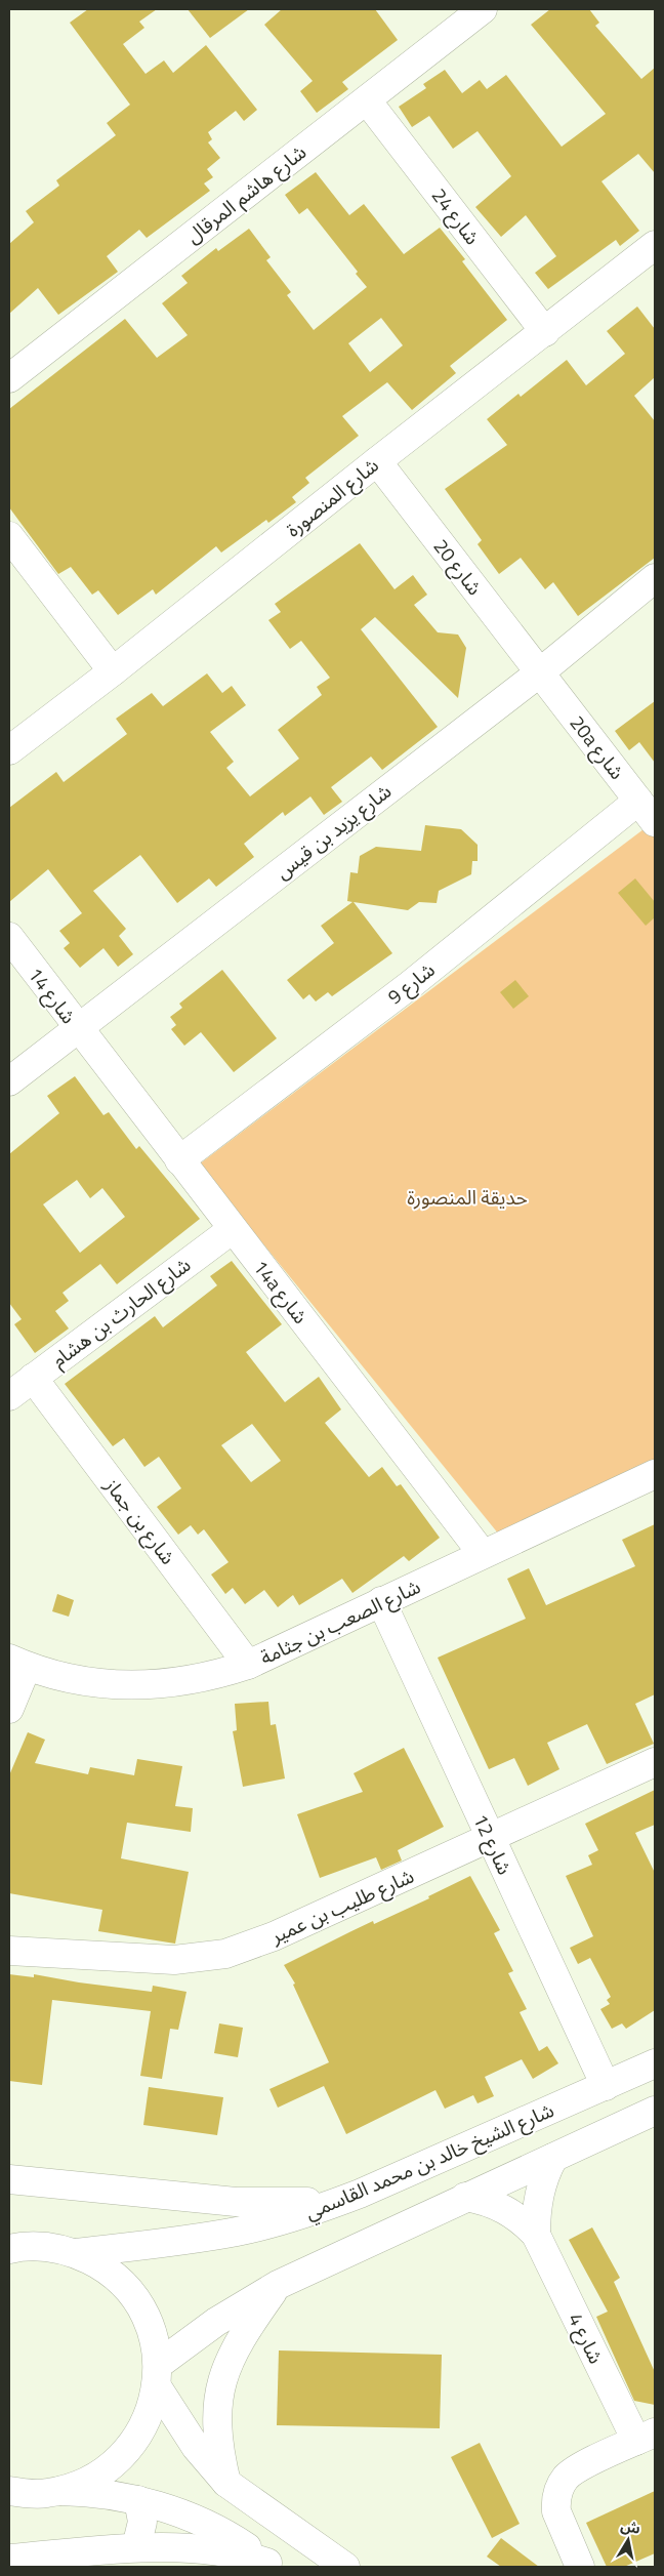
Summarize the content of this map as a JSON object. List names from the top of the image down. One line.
{"streets":{"street":["شارع هاشم المرقال","شارع 24","شارع المنصورة","شارع 20","20a شارع","شارع يزيد بن قيس","شارع 9","شارع 14","14a شارع","شارع الحارث بن هشام","شارع بن جماز","شارع الصعب بن جثامة","شارع 12","شارع طليب بن عمير","شارع الشيخ خالد بن محمد القاسمي","شارع 4"]},"crossings":[["شارع هاشم المرقال","شارع 24"],["شارع 24","شارع المنصورة"],["شارع المنصورة","شارع 20"],["شارع 20","20a شارع"],["شارع 20","شارع يزيد بن قيس"],["20a شارع","شارع يزيد بن قيس"],["20a شارع","شارع 9"],["شارع يزيد بن قيس","شارع 14"],["شارع يزيد بن قيس","14a شارع"],["شارع 9","14a شارع"],["شارع 14","14a شارع"],["14a شارع","شارع الحارث بن هشام"],["14a شارع","شارع الصعب بن جثامة"],["شارع الحارث بن هشام","شارع بن جماز"],["شارع بن جماز","شارع الصعب بن جثامة"],["شارع الصعب بن جثامة","شارع 12"],["شارع 12","شارع طليب بن عمير"],["شارع 12","شارع الشيخ خالد بن محمد القاسمي"]],"parks":["حديقة المنصورة"],"north":"top"}
